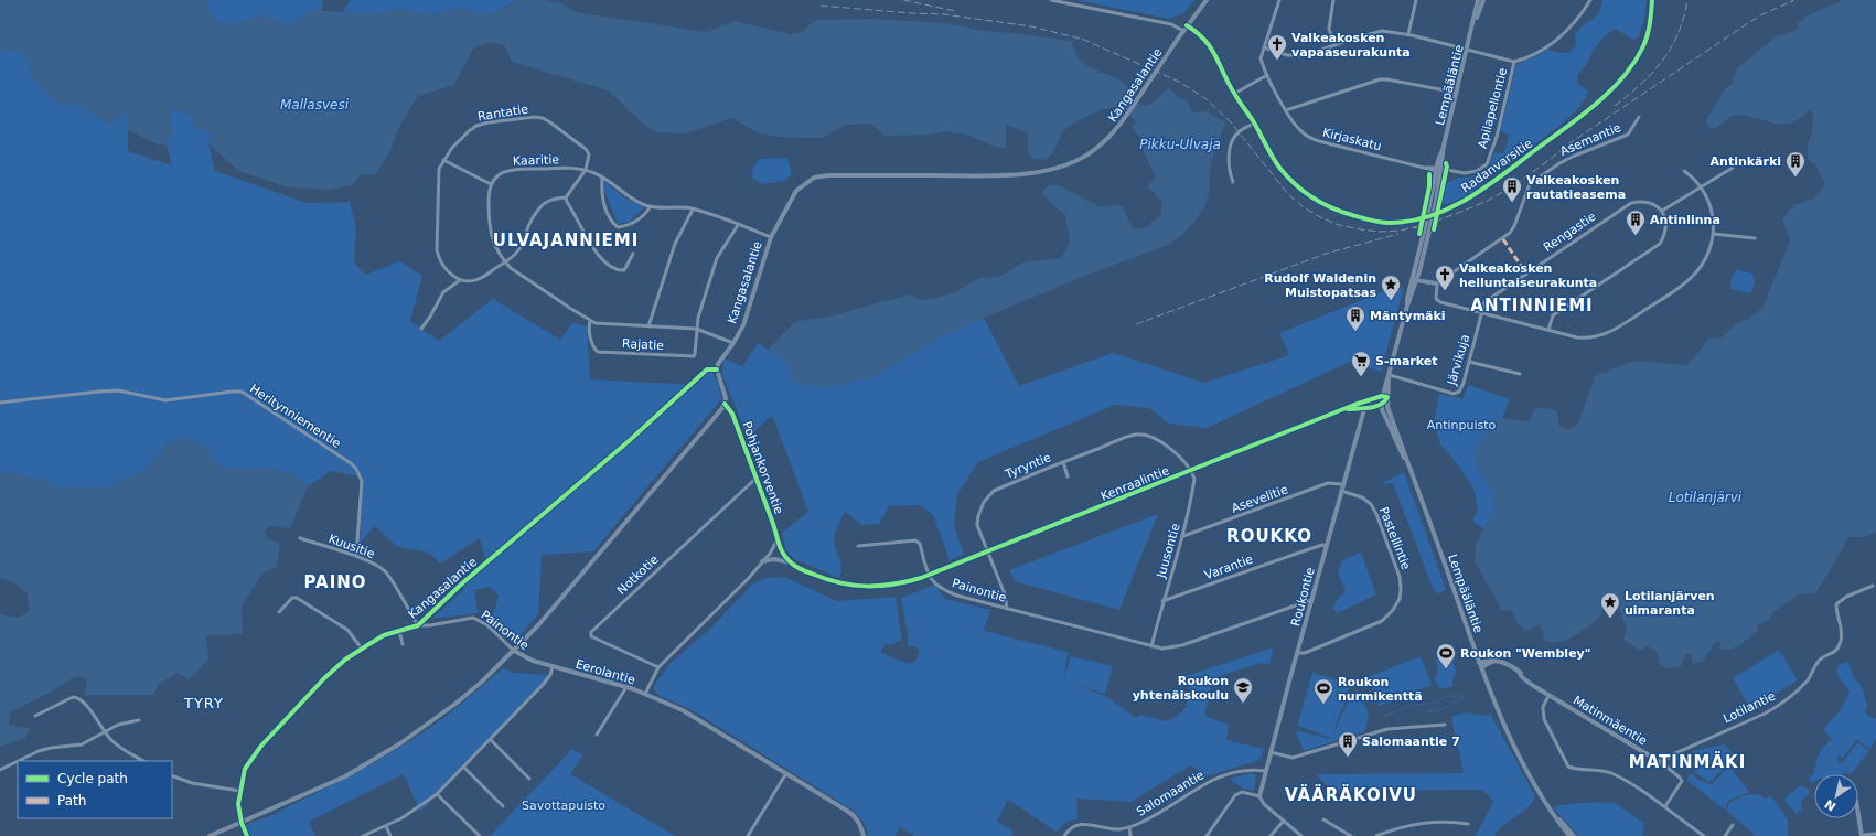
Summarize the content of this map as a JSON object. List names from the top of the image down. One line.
{"streets":{"street":["Kangasalantie","Lempääläntie","Apilapellontie","Rantatie","Kirjaskatu","Asemantie","Kaaritie","Radanvarsitie","Rengastie","Rajatie","Järvikuja","Heritynniementie","Tyryntie","Pohjankorventie","Kenraalintie","Asevelitie","Pastellintie","Kuusitie","Juusontie","Varantie","Notkotie","Painontie","Roukontie","Eerolantie","Lotilantie","Matinmäentie","Salomaantie"]},"crossings":[["Kangasalantie","Kaaritie"],["Kangasalantie","Radanvarsitie"],["Kangasalantie","Pohjankorventie"],["Kangasalantie","Kuusitie"],["Kangasalantie","Painontie"],["Lempääläntie","Apilapellontie"],["Lempääläntie","Kirjaskatu"],["Lempääläntie","Järvikuja"],["Lempääläntie","Kenraalintie"],["Lempääläntie","Matinmäentie"],["Apilapellontie","Kirjaskatu"],["Rantatie","Kaaritie"],["Rengastie","Järvikuja"],["Heritynniementie","Kuusitie"],["Tyryntie","Kenraalintie"],["Tyryntie","Juusontie"],["Tyryntie","Painontie"],["Pohjankorventie","Notkotie"],["Kenraalintie","Juusontie"],["Kenraalintie","Painontie"],["Kenraalintie","Roukontie"],["Asevelitie","Juusontie"],["Asevelitie","Roukontie"],["Pastellintie","Roukontie"],["Kuusitie","Painontie"],["Juusontie","Varantie"],["Juusontie","Painontie"],["Varantie","Roukontie"],["Painontie","Roukontie"],["Painontie","Eerolantie"],["Roukontie","Salomaantie"],["Lotilantie","Matinmäentie"]],"districts":["ULVAJANNIEMI","ANTINNIEMI","ROUKKO","PAINO","TYRY","MATINMÄKI","VÄÄRÄKOIVU"],"water":["Mallasvesi","Pikku-Ulvaja","Lotilanjärvi"],"parks":["Antinpuisto","Savottapuisto"],"places":{"church":["Valkeakosken vapaaseurakunta","Valkeakosken helluntaiseurakunta"],"building":["Antinkärki","Valkeakosken rautatieasema","Antinlinna","Mäntymäki","Salomaantie 7"],"place":["Rudolf Waldenin Muistopatsas","Lotilanjärven uimaranta"],"supermarket":["S-market"],"sports":["Roukon \"Wembley\"","Roukon nurmikenttä"],"school or university":["Roukon yhtenäiskoulu"]},"legend":["Cycle path","Path"],"north":"bottom left"}
